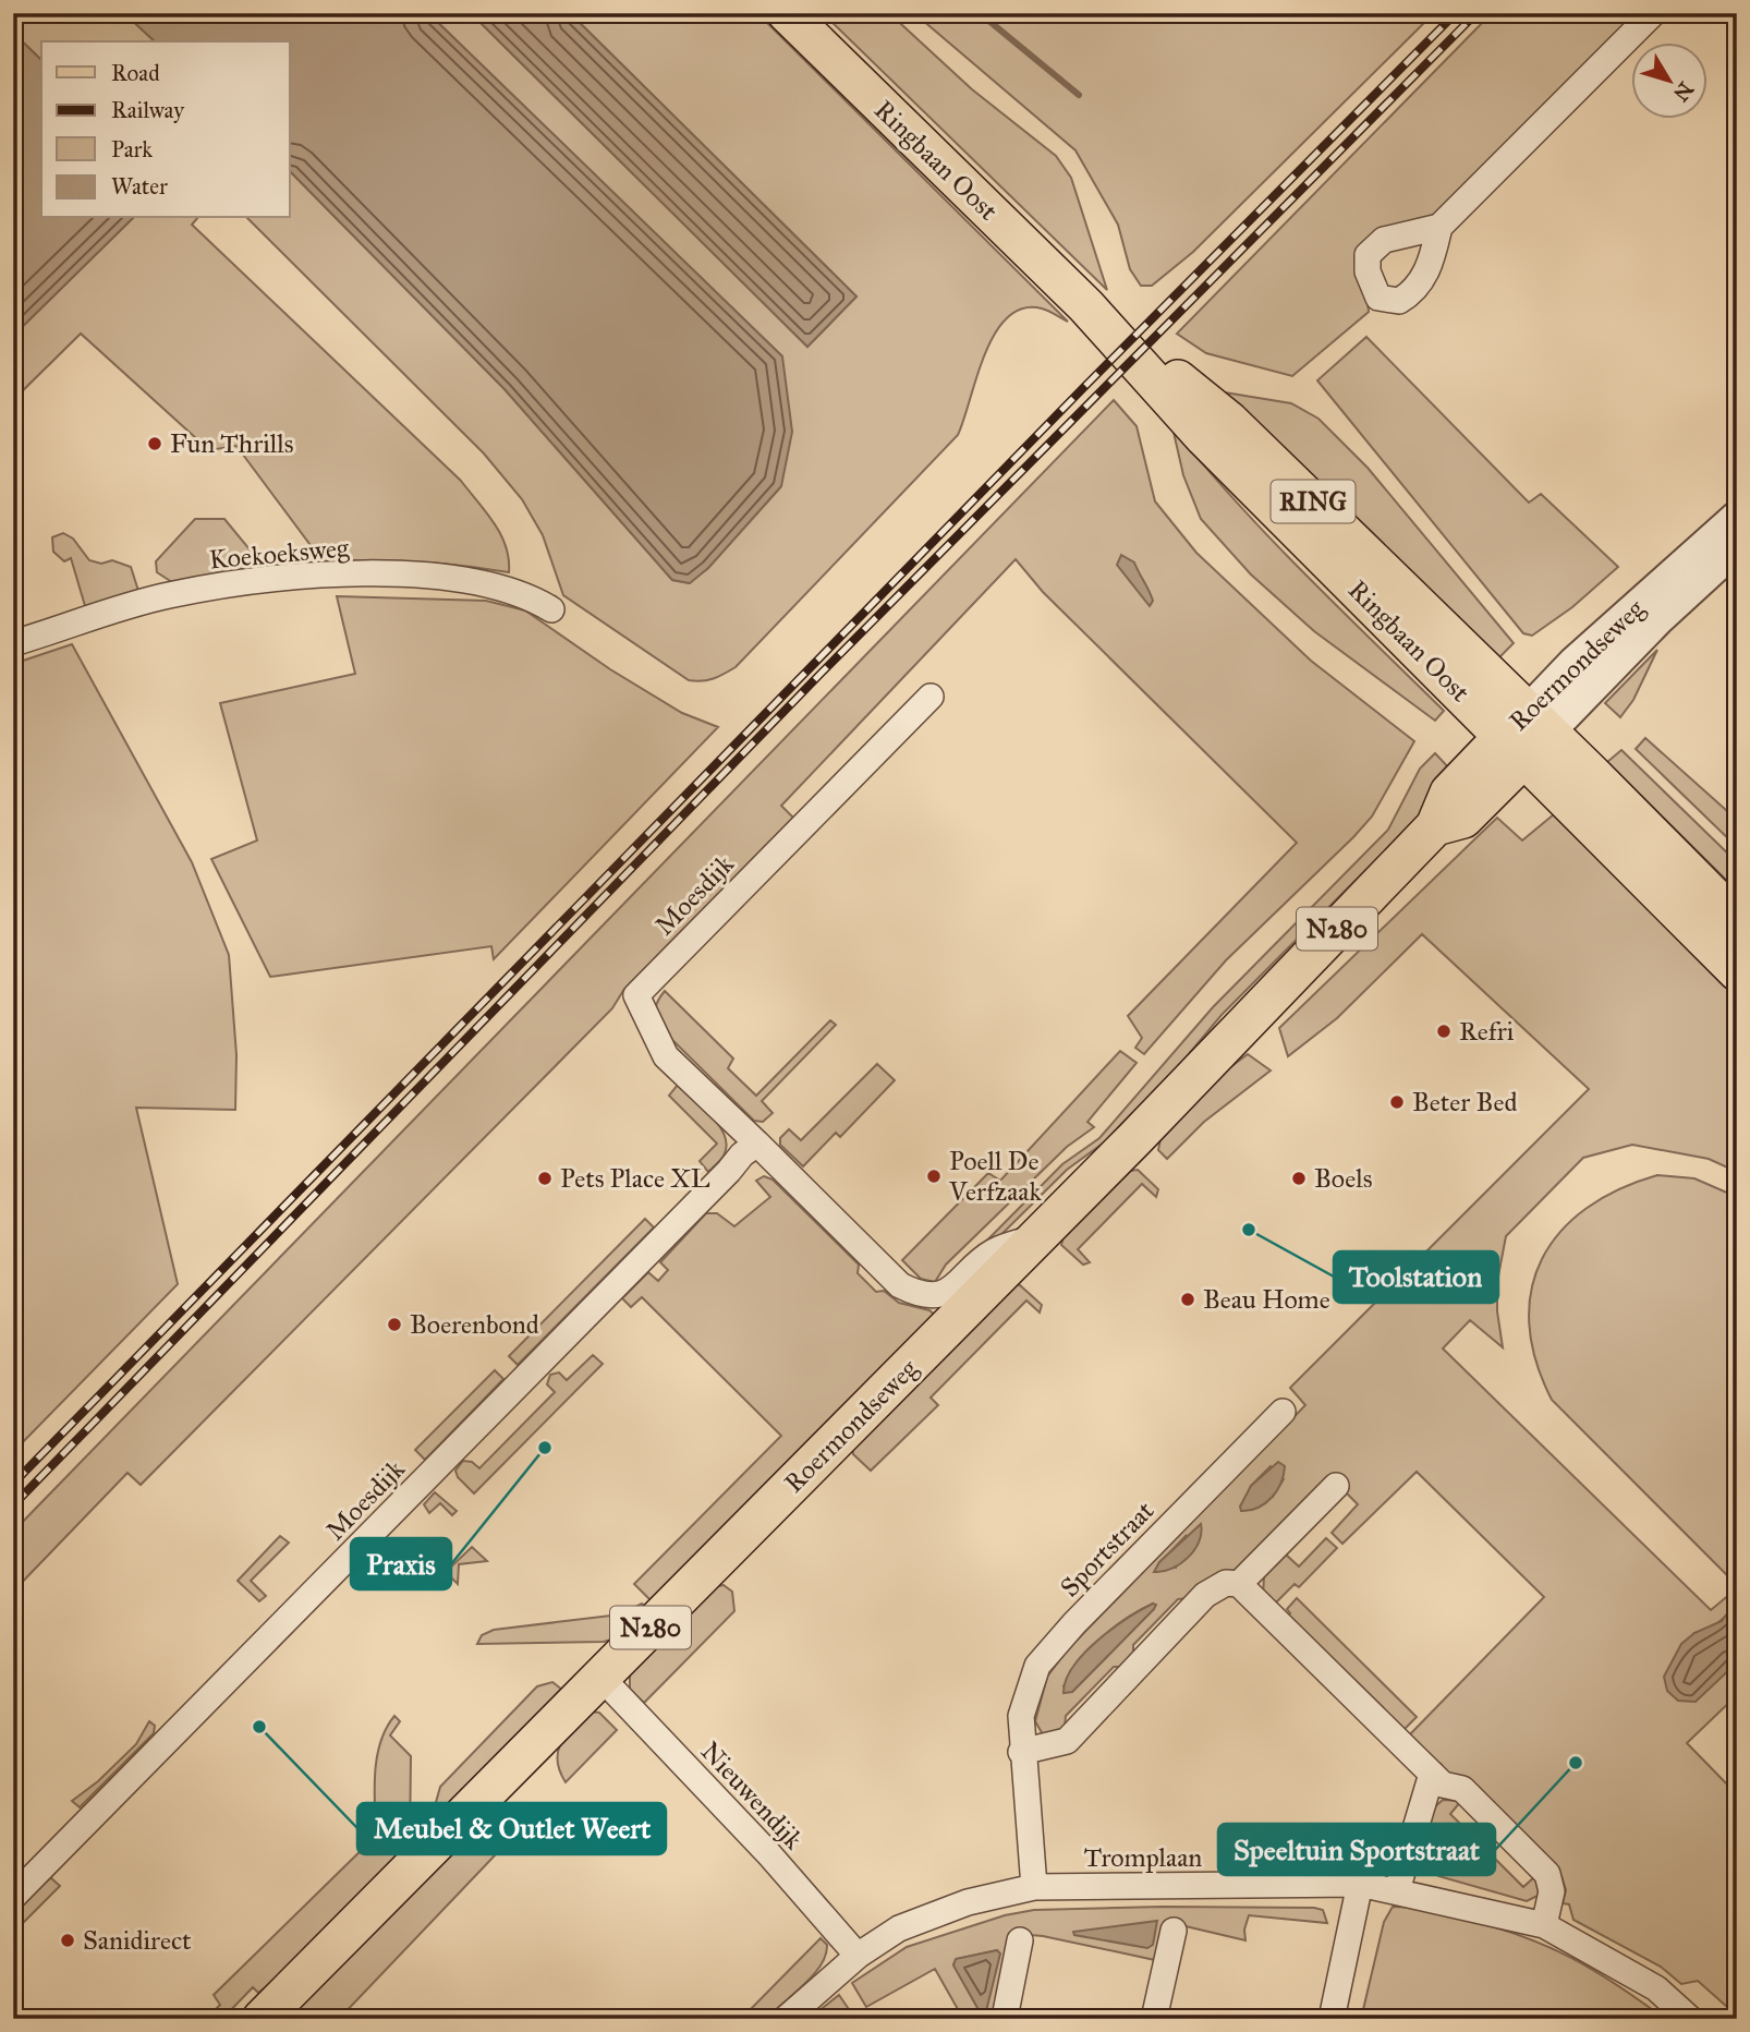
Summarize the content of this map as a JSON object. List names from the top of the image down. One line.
{"streets":{"main road":["Ringbaan Oost","RING","Roermondseweg","N280"],"street":["Koekoeksweg","Moesdijk","Sportstraat","Nieuwendijk","Tromplaan"]},"crossings":[["Ringbaan Oost","Roermondseweg"],["Roermondseweg","Moesdijk"],["Roermondseweg","Nieuwendijk"],["Sportstraat","Tromplaan"],["Nieuwendijk","Tromplaan"]],"places":["Fun Thrills","Refri","Beter Bed","Poell De Verfzaak","Pets Place XL","Boels","Toolstation","Beau Home","Boerenbond","Praxis","Meubel & Outlet Weert","Speeltuin Sportstraat","Sanidirect"],"legend":["Road","Railway","Park","Water"],"north":"bottom right"}
